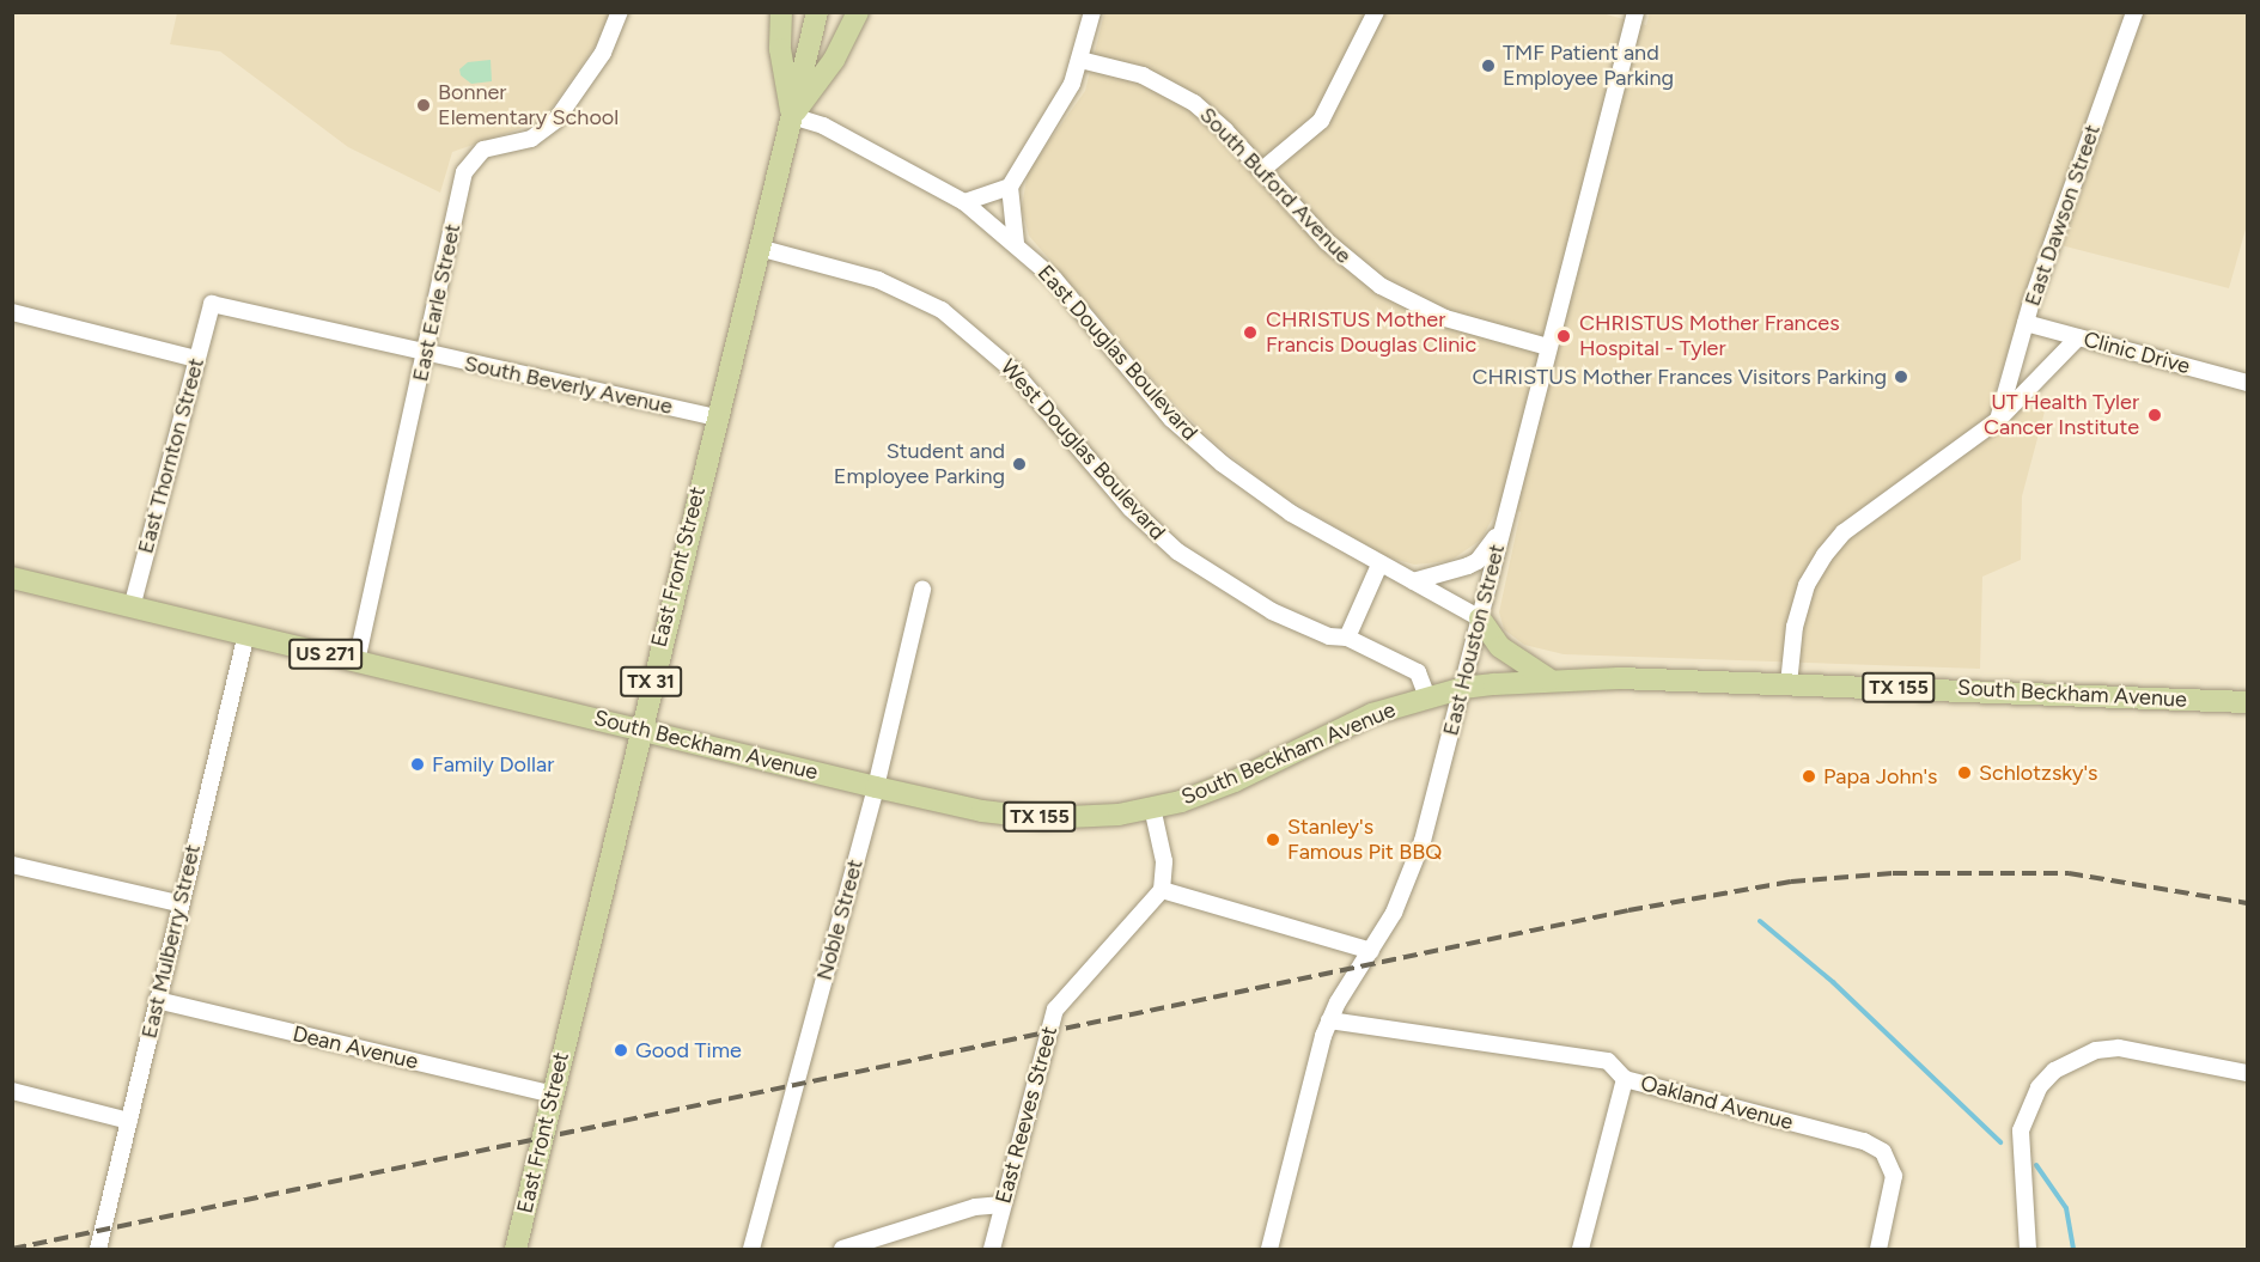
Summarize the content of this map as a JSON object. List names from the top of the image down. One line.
{"streets":{"main road":["East Front Street","US 271","TX 31","TX 155","South Beckham Avenue"],"street":["South Buford Avenue","East Dawson Street","East Earle Street","East Douglas Boulevard","Clinic Drive","South Beverly Avenue","West Douglas Boulevard","East Thornton Street","East Houston Street","Noble Street","East Mulberry Street","Dean Avenue","Oakland Avenue","East Reeves Street"]},"crossings":[["South Buford Avenue","East Houston Street"],["East Dawson Street","Clinic Drive"],["East Earle Street","South Beverly Avenue"],["East Earle Street","South Beckham Avenue"],["East Douglas Boulevard","East Front Street"],["East Douglas Boulevard","East Houston Street"],["South Beverly Avenue","East Thornton Street"],["South Beverly Avenue","East Front Street"],["West Douglas Boulevard","East Front Street"],["West Douglas Boulevard","South Beckham Avenue"],["East Thornton Street","South Beckham Avenue"],["East Front Street","South Beckham Avenue"],["East Front Street","Dean Avenue"],["East Houston Street","South Beckham Avenue"],["East Houston Street","Oakland Avenue"],["South Beckham Avenue","Noble Street"],["South Beckham Avenue","East Mulberry Street"],["East Mulberry Street","Dean Avenue"]],"places":["TMF Patient and Employee Parking","Bonner Elementary School","CHRISTUS Mother Francis Douglas Clinic","CHRISTUS Mother Frances Hospital - Tyler","CHRISTUS Mother Frances Visitors Parking","UT Health Tyler Cancer Institute","Student and Employee Parking","Family Dollar","Schlotzsky's","Papa John's","Stanley's Famous Pit BBQ","Good Time"]}
